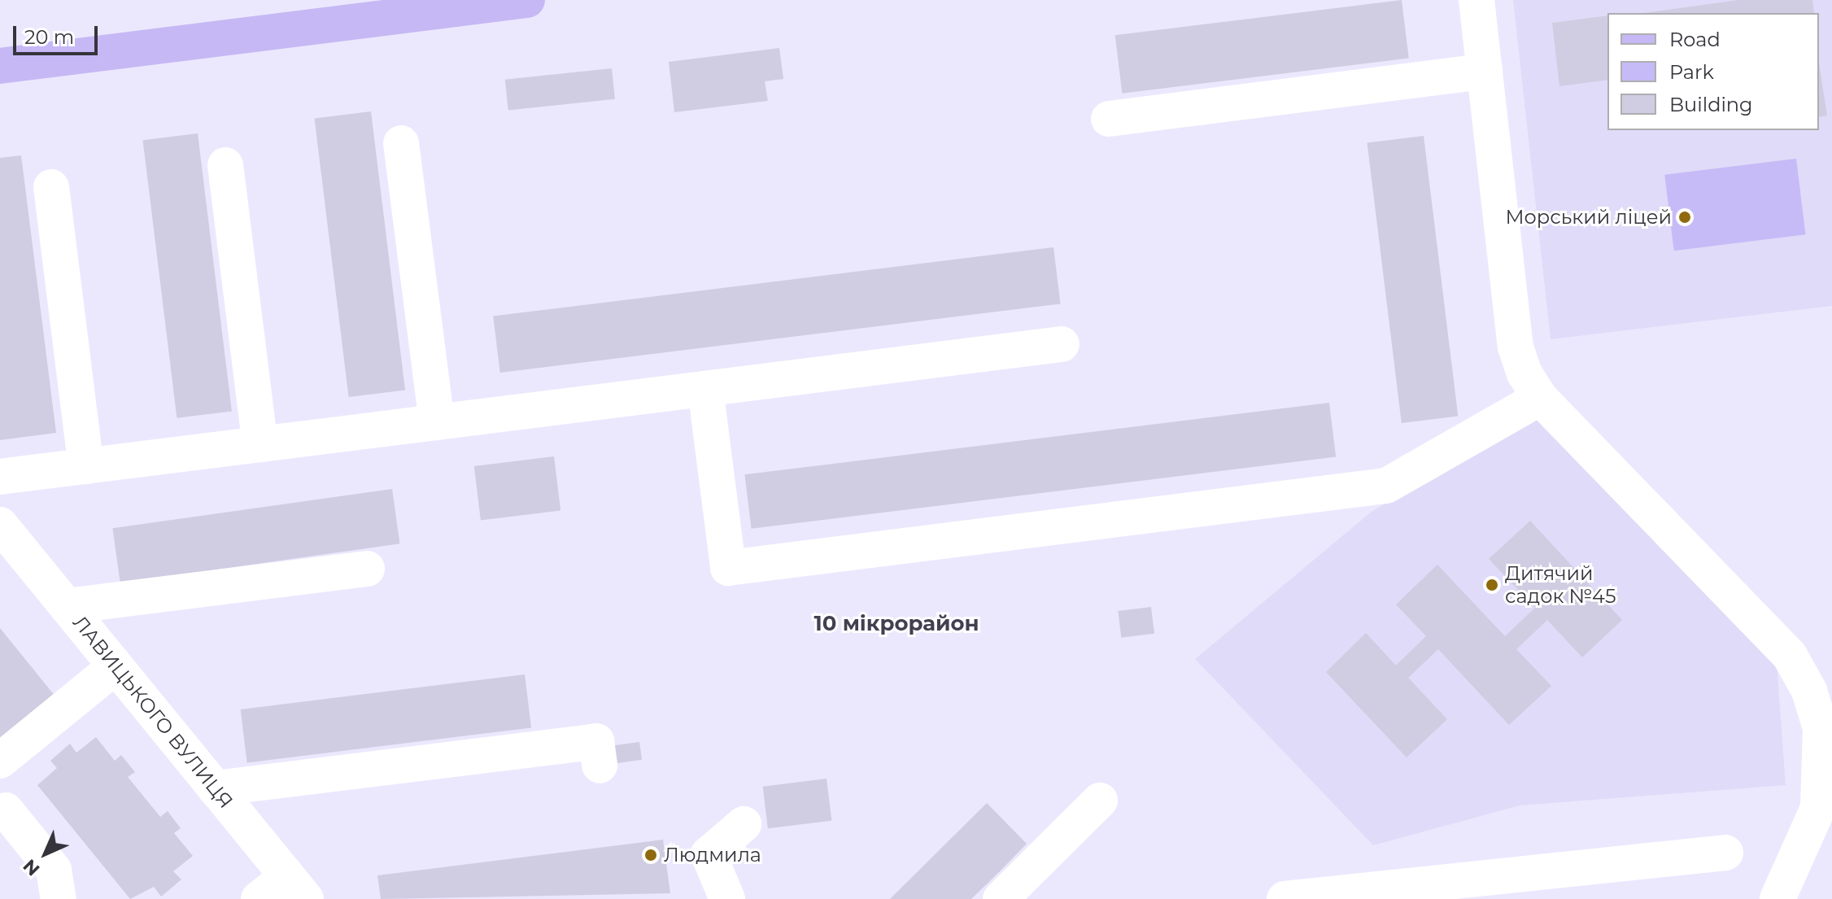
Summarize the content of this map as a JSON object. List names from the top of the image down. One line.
{"streets":{"street":["ЛАВИЦЬКОГО ВУЛИЦЯ"]},"districts":["10 мікрорайон"],"places":["Морський ліцей","Дитячий садок №45","Людмила"],"legend":["Road","Park","Building"],"scale_bar":"20 m","north":"bottom left"}
